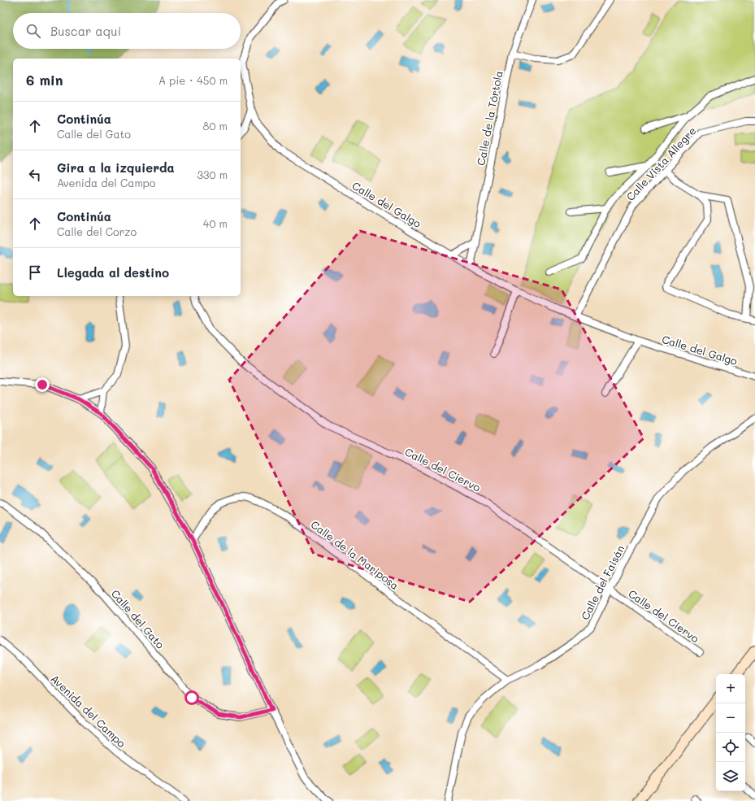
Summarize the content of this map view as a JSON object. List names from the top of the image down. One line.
{"streets":{"street":["Calle de la Tórtola","Calle Vista Allegre","Calle del Galgo","Calle del Ciervo","Calle de la Mariposa","Calle del Faisán","Calle del Gato","Avenida del Campo"]},"crossings":[["Calle de la Tórtola","Calle del Galgo"],["Calle Vista Allegre","Calle del Galgo"],["Calle del Ciervo","Calle del Faisán"],["Calle de la Mariposa","Calle del Faisán"]],"page":{"search":"Buscar aquí","heading":["6 min","A pie · 450 m"],"list":[["Continúa","Calle del Gato","80 m"],["Gira a la izquierda","Avenida del Campo","330 m"],["Continúa","Calle del Corzo","40 m"],"Llegada al destino"],"map_buttons":["+","−"]}}
